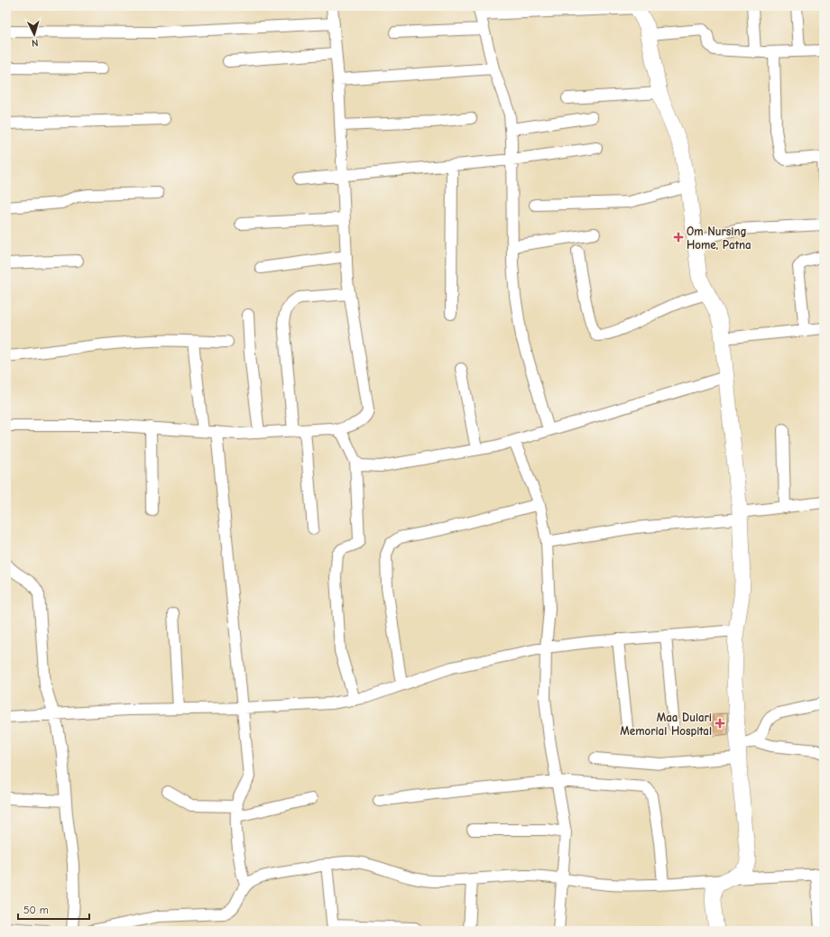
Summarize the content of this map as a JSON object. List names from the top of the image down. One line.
{"places":{"health":["Om Nursing Home, Patna","Maa Dulari Memorial Hospital"]},"scale_bar":"50 m","north":"bottom"}
